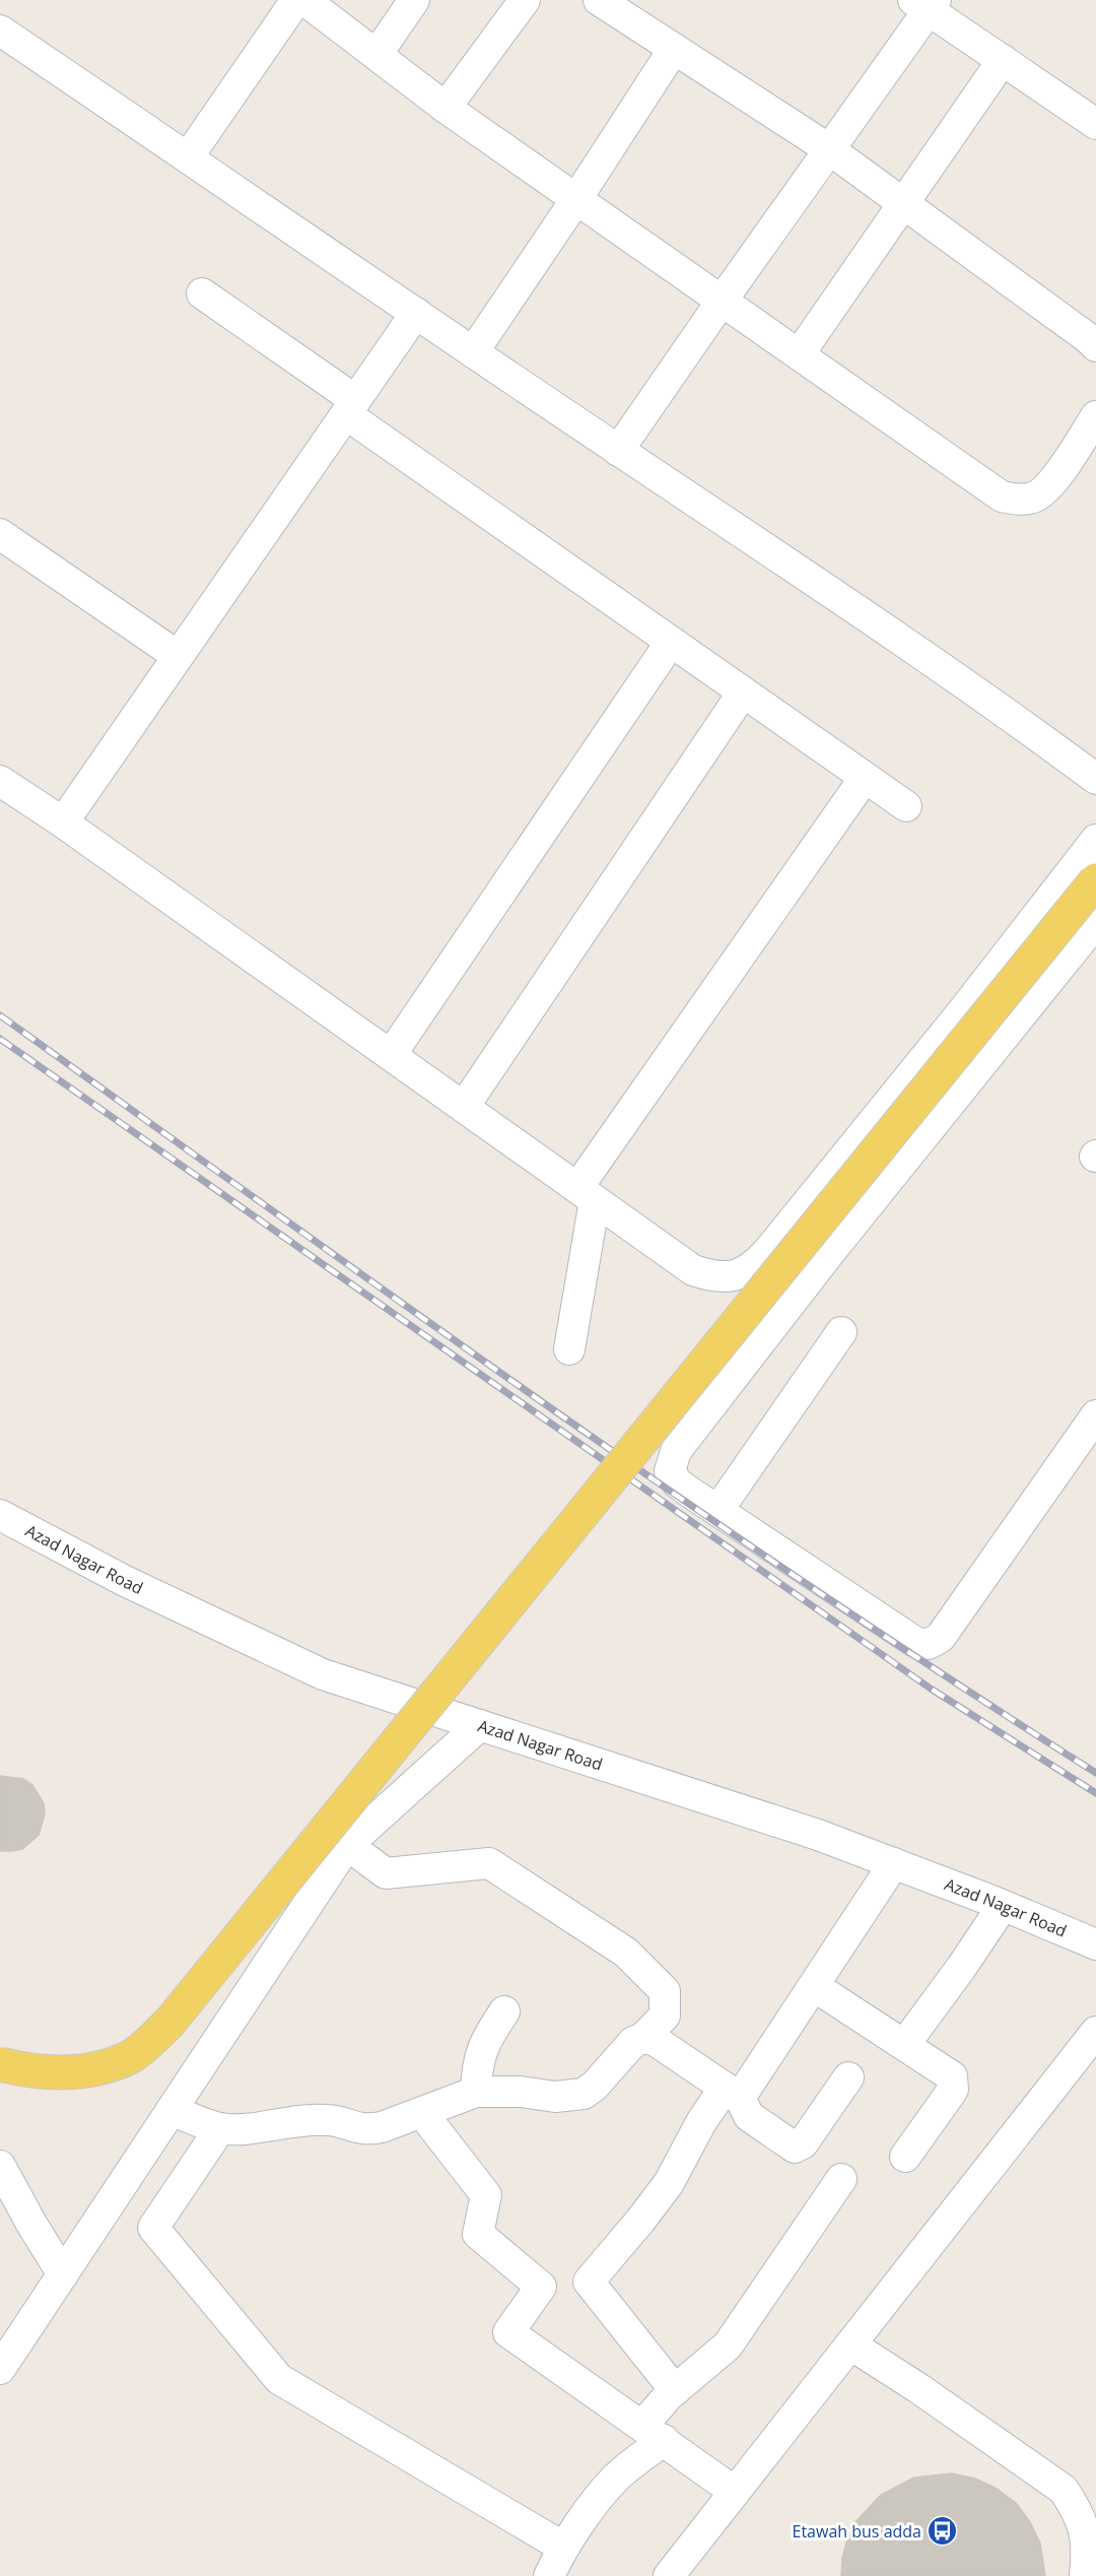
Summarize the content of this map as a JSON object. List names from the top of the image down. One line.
{"streets":{"street":["Azad Nagar Road"]},"places":{"bus stop":["Etawah bus adda"]}}
